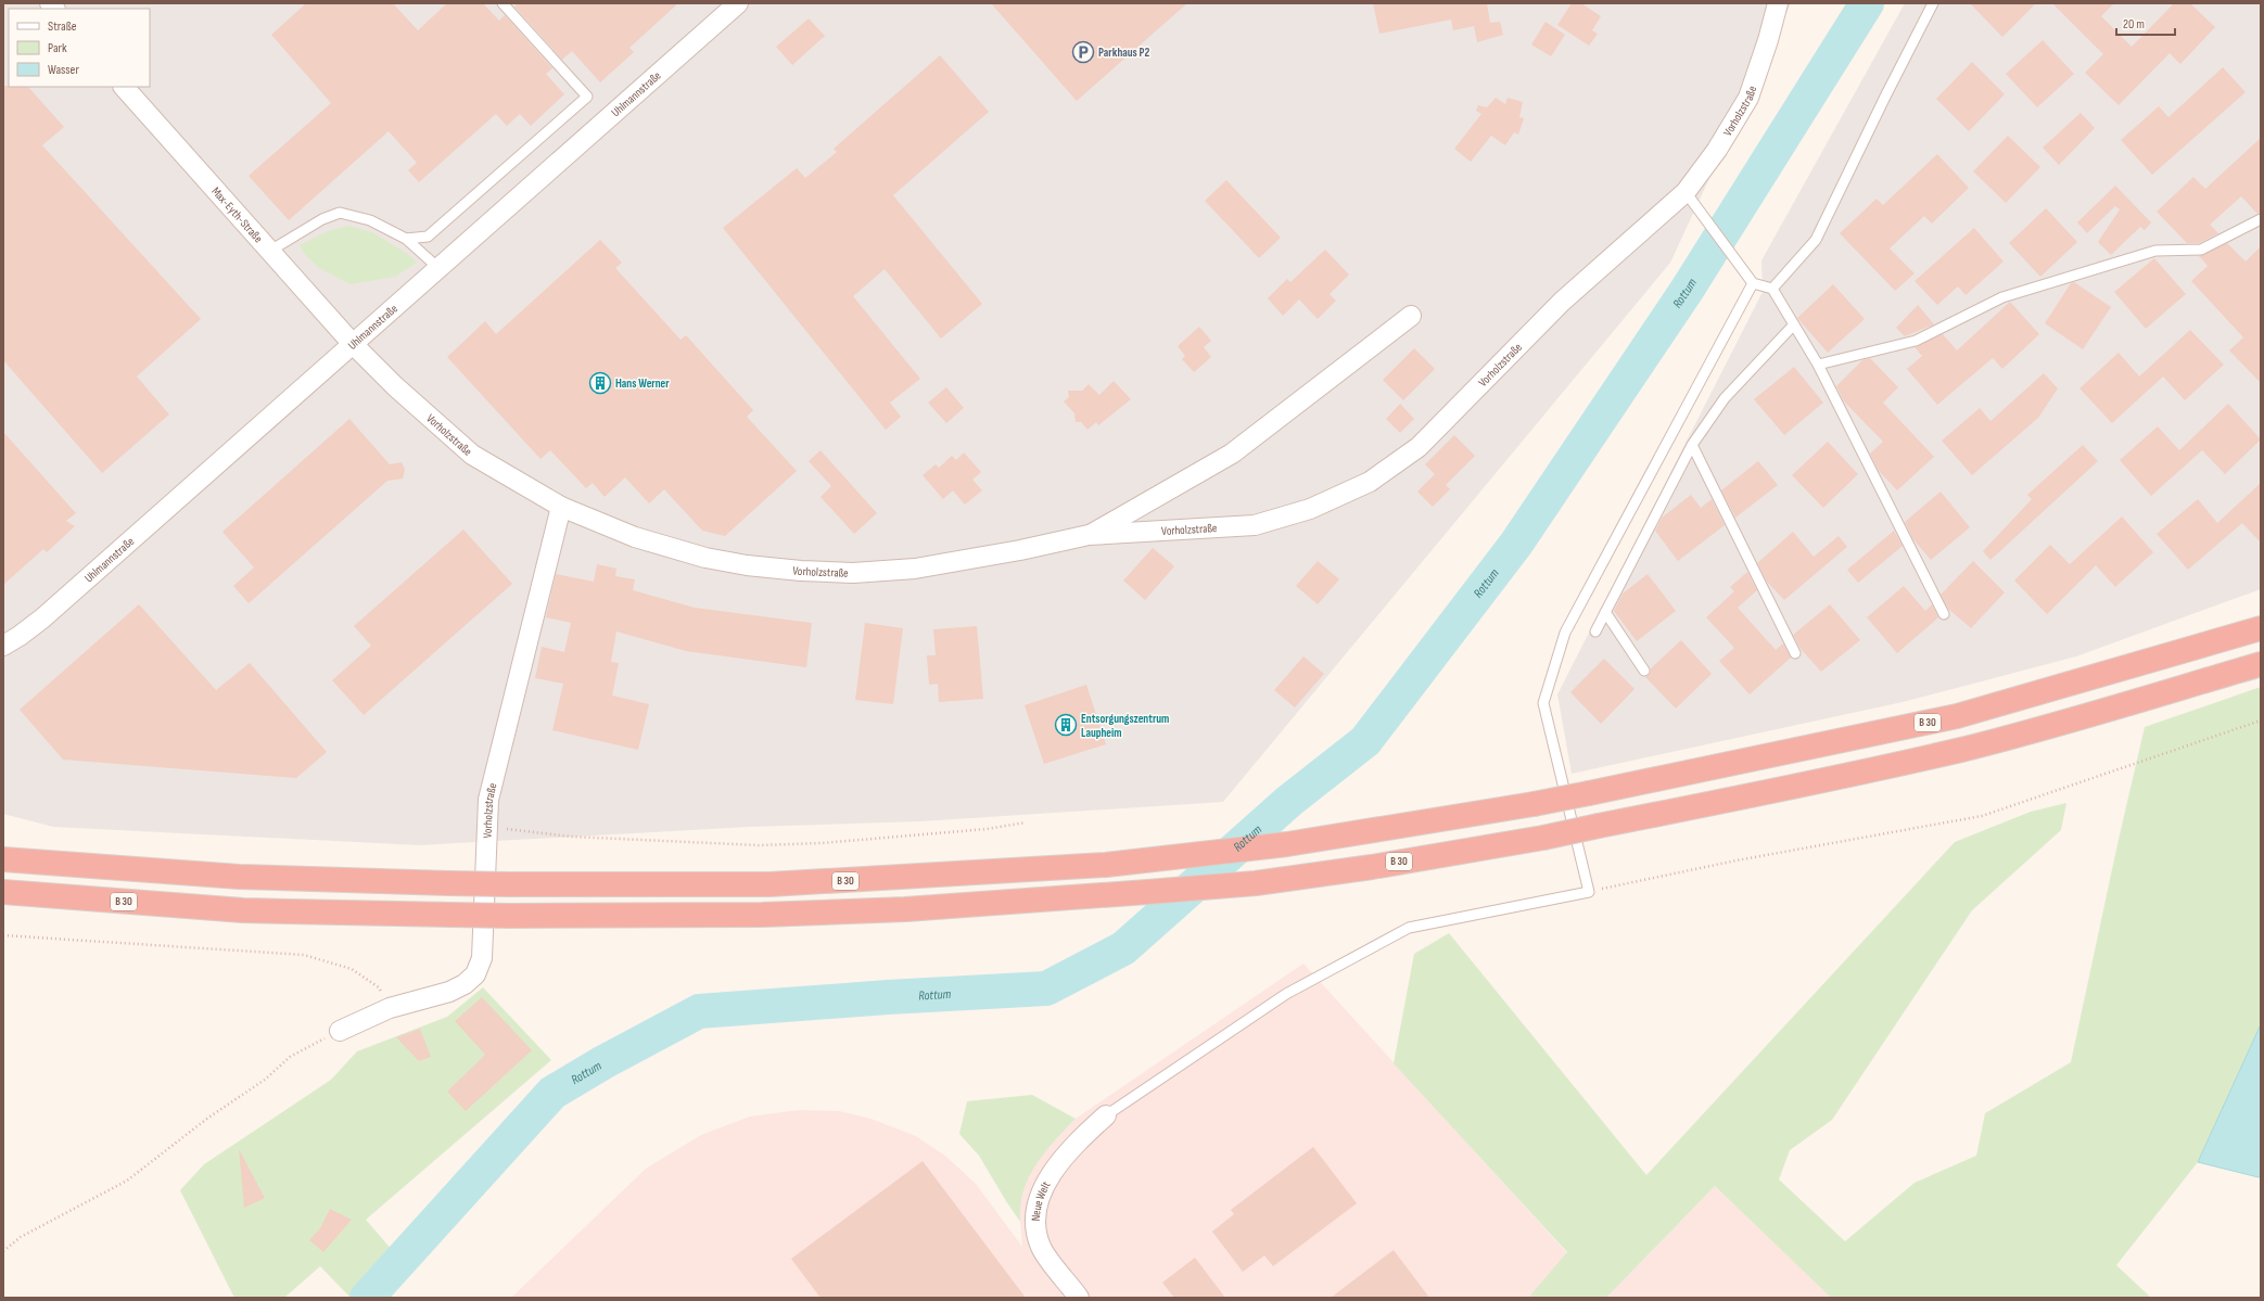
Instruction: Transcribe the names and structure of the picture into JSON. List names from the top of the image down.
{
  "streets": {
    "highway": ["B 30"],
    "street": [
      "Uhlmannstraße",
      "Vorholzstraße",
      "Max-Eyth-Straße",
      "Neue Welt"
    ]
  },
  "crossings": [
    ["Uhlmannstraße", "Vorholzstraße"],
    ["Uhlmannstraße", "Max-Eyth-Straße"],
    ["Vorholzstraße", "Max-Eyth-Straße"]
  ],
  "water": ["Rottum"],
  "places": {
    "parking": ["Parkhaus P2"],
    "building": ["Hans Werner", "Entsorgungszentrum Laupheim"]
  },
  "legend": ["Straße", "Park", "Wasser"],
  "scale_bar": "20 m"
}
